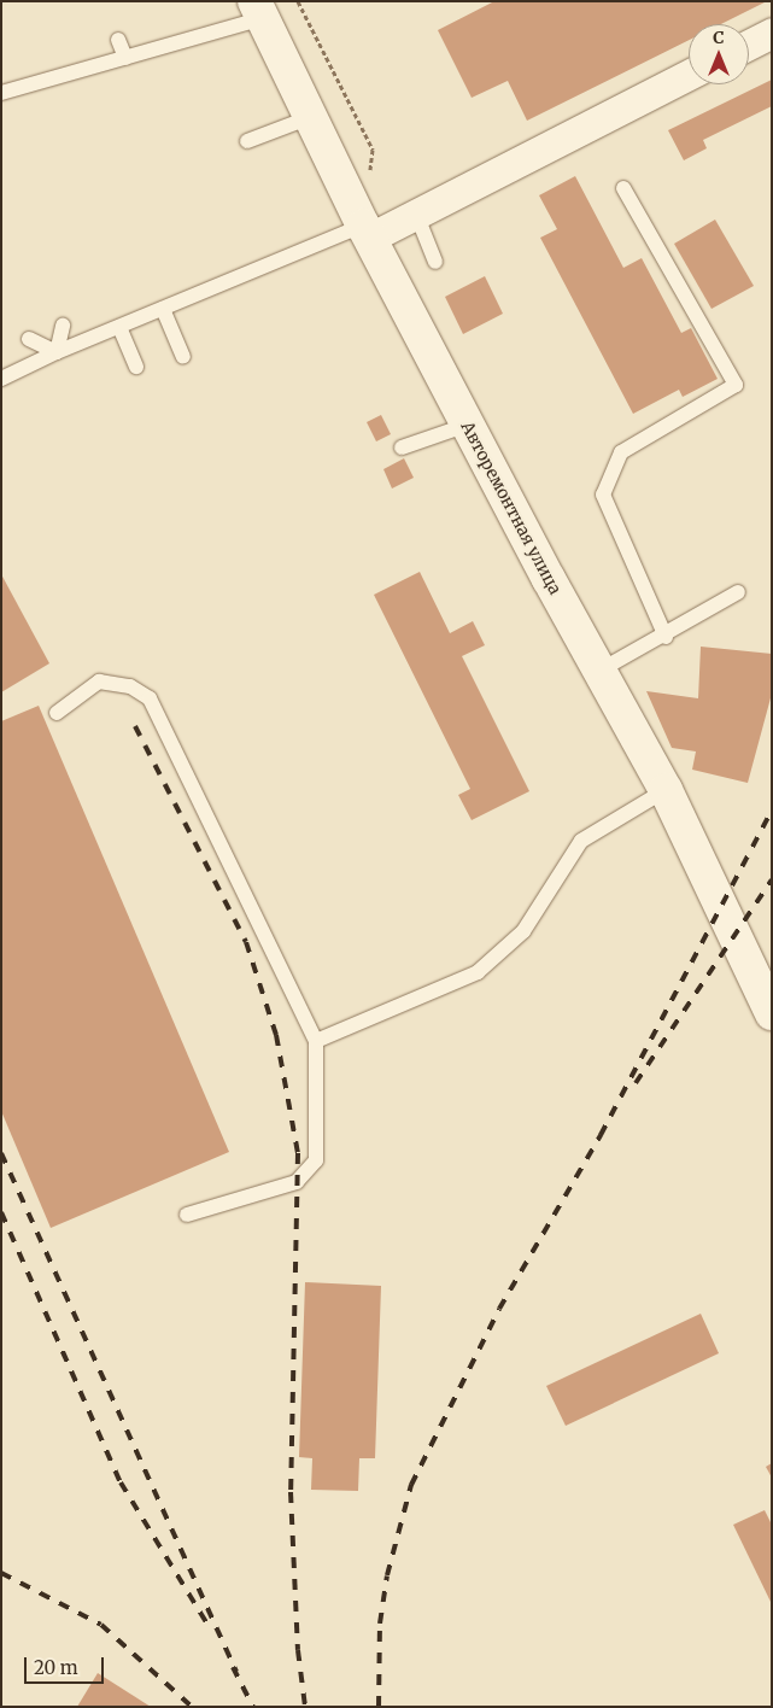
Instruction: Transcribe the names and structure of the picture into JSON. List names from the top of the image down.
{
  "streets": {
    "street": ["Авторемонтная улица"]
  },
  "scale_bar": "20 m",
  "north": "top"
}
